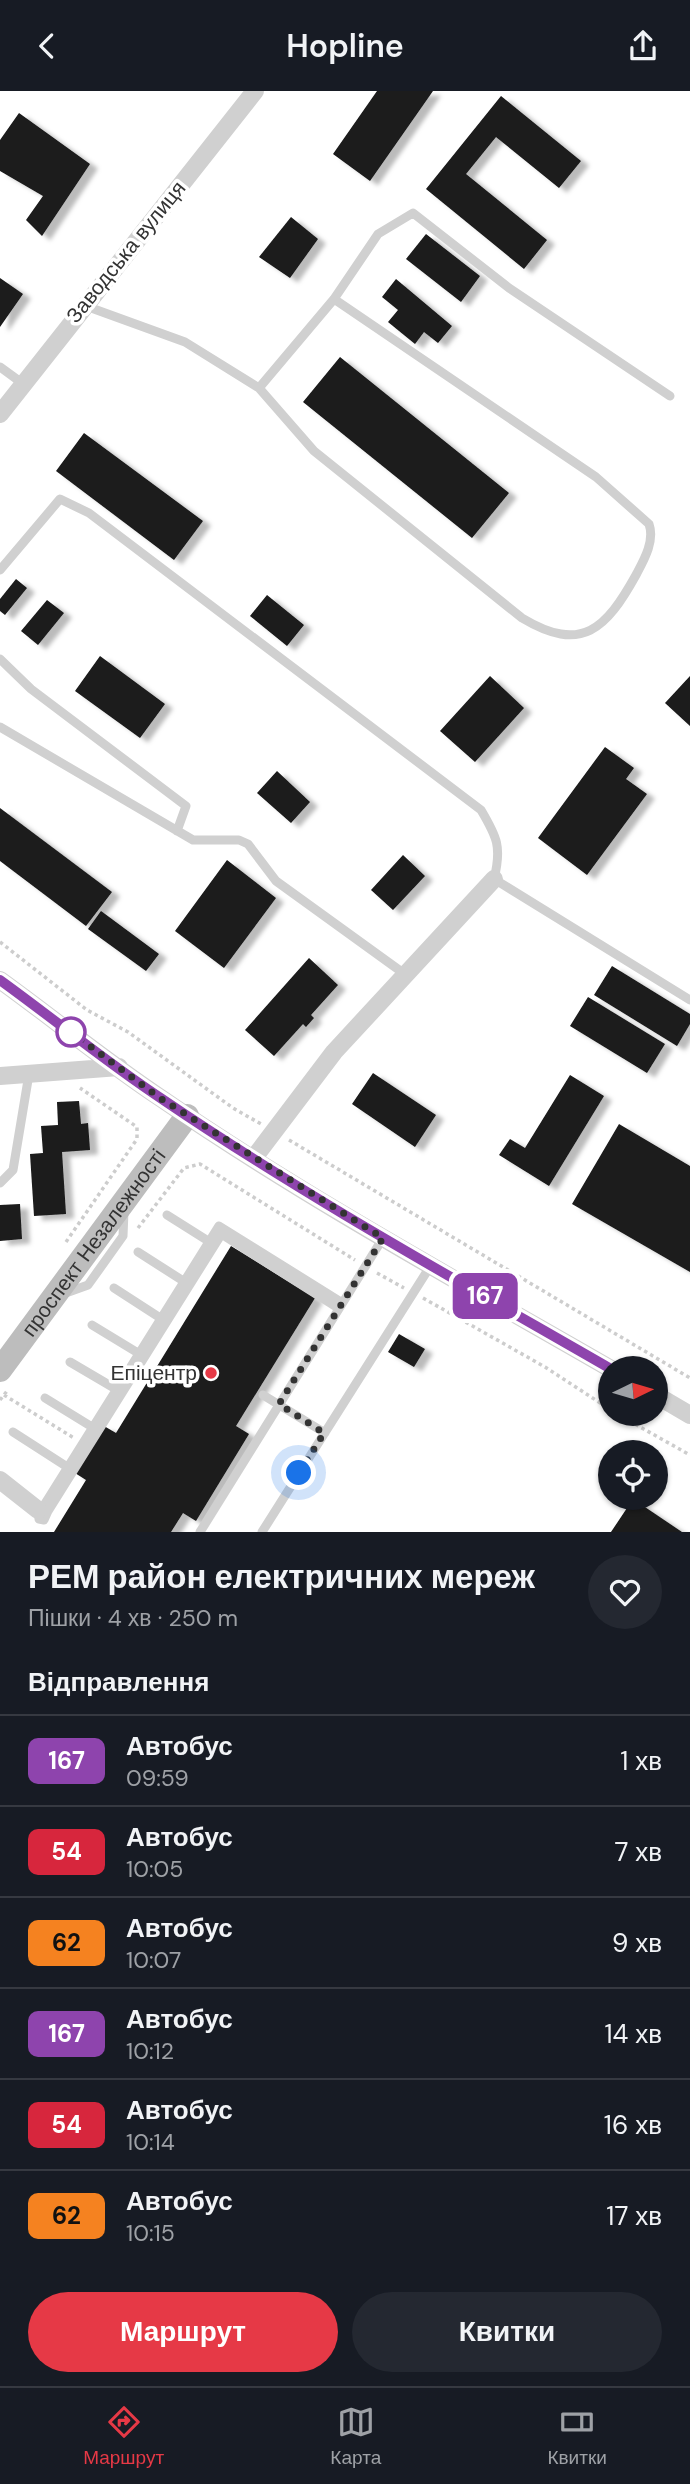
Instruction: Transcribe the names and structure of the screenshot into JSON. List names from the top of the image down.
{
  "streets": {
    "main road": ["проспект Незалежності"],
    "street": ["Заводська вулиця"]
  },
  "places": ["Епіцентр"],
  "lines": ["bus line 167"],
  "north": "right",
  "page": {
    "header": "Hopline",
    "on_map": "167",
    "heading": [
      ["РЕМ район електричних мереж", "Пішки · 4 хв · 250 m"],
      "Відправлення"
    ],
    "list": [
      {
        "mark": "167",
        "name": "Автобус",
        "note": "09:59",
        "value": "1 хв"
      },
      {
        "mark": "54",
        "name": "Автобус",
        "note": "10:05",
        "value": "7 хв"
      },
      {
        "mark": "62",
        "name": "Автобус",
        "note": "10:07",
        "value": "9 хв"
      },
      {
        "mark": "167",
        "name": "Автобус",
        "note": "10:12",
        "value": "14 хв"
      },
      {
        "mark": "54",
        "name": "Автобус",
        "note": "10:14",
        "value": "16 хв"
      },
      {
        "mark": "62",
        "name": "Автобус",
        "note": "10:15",
        "value": "17 хв"
      }
    ],
    "buttons": ["Маршрут", "Квитки"],
    "tabs": ["Маршрут", "Карта", "Квитки"]
  }
}
